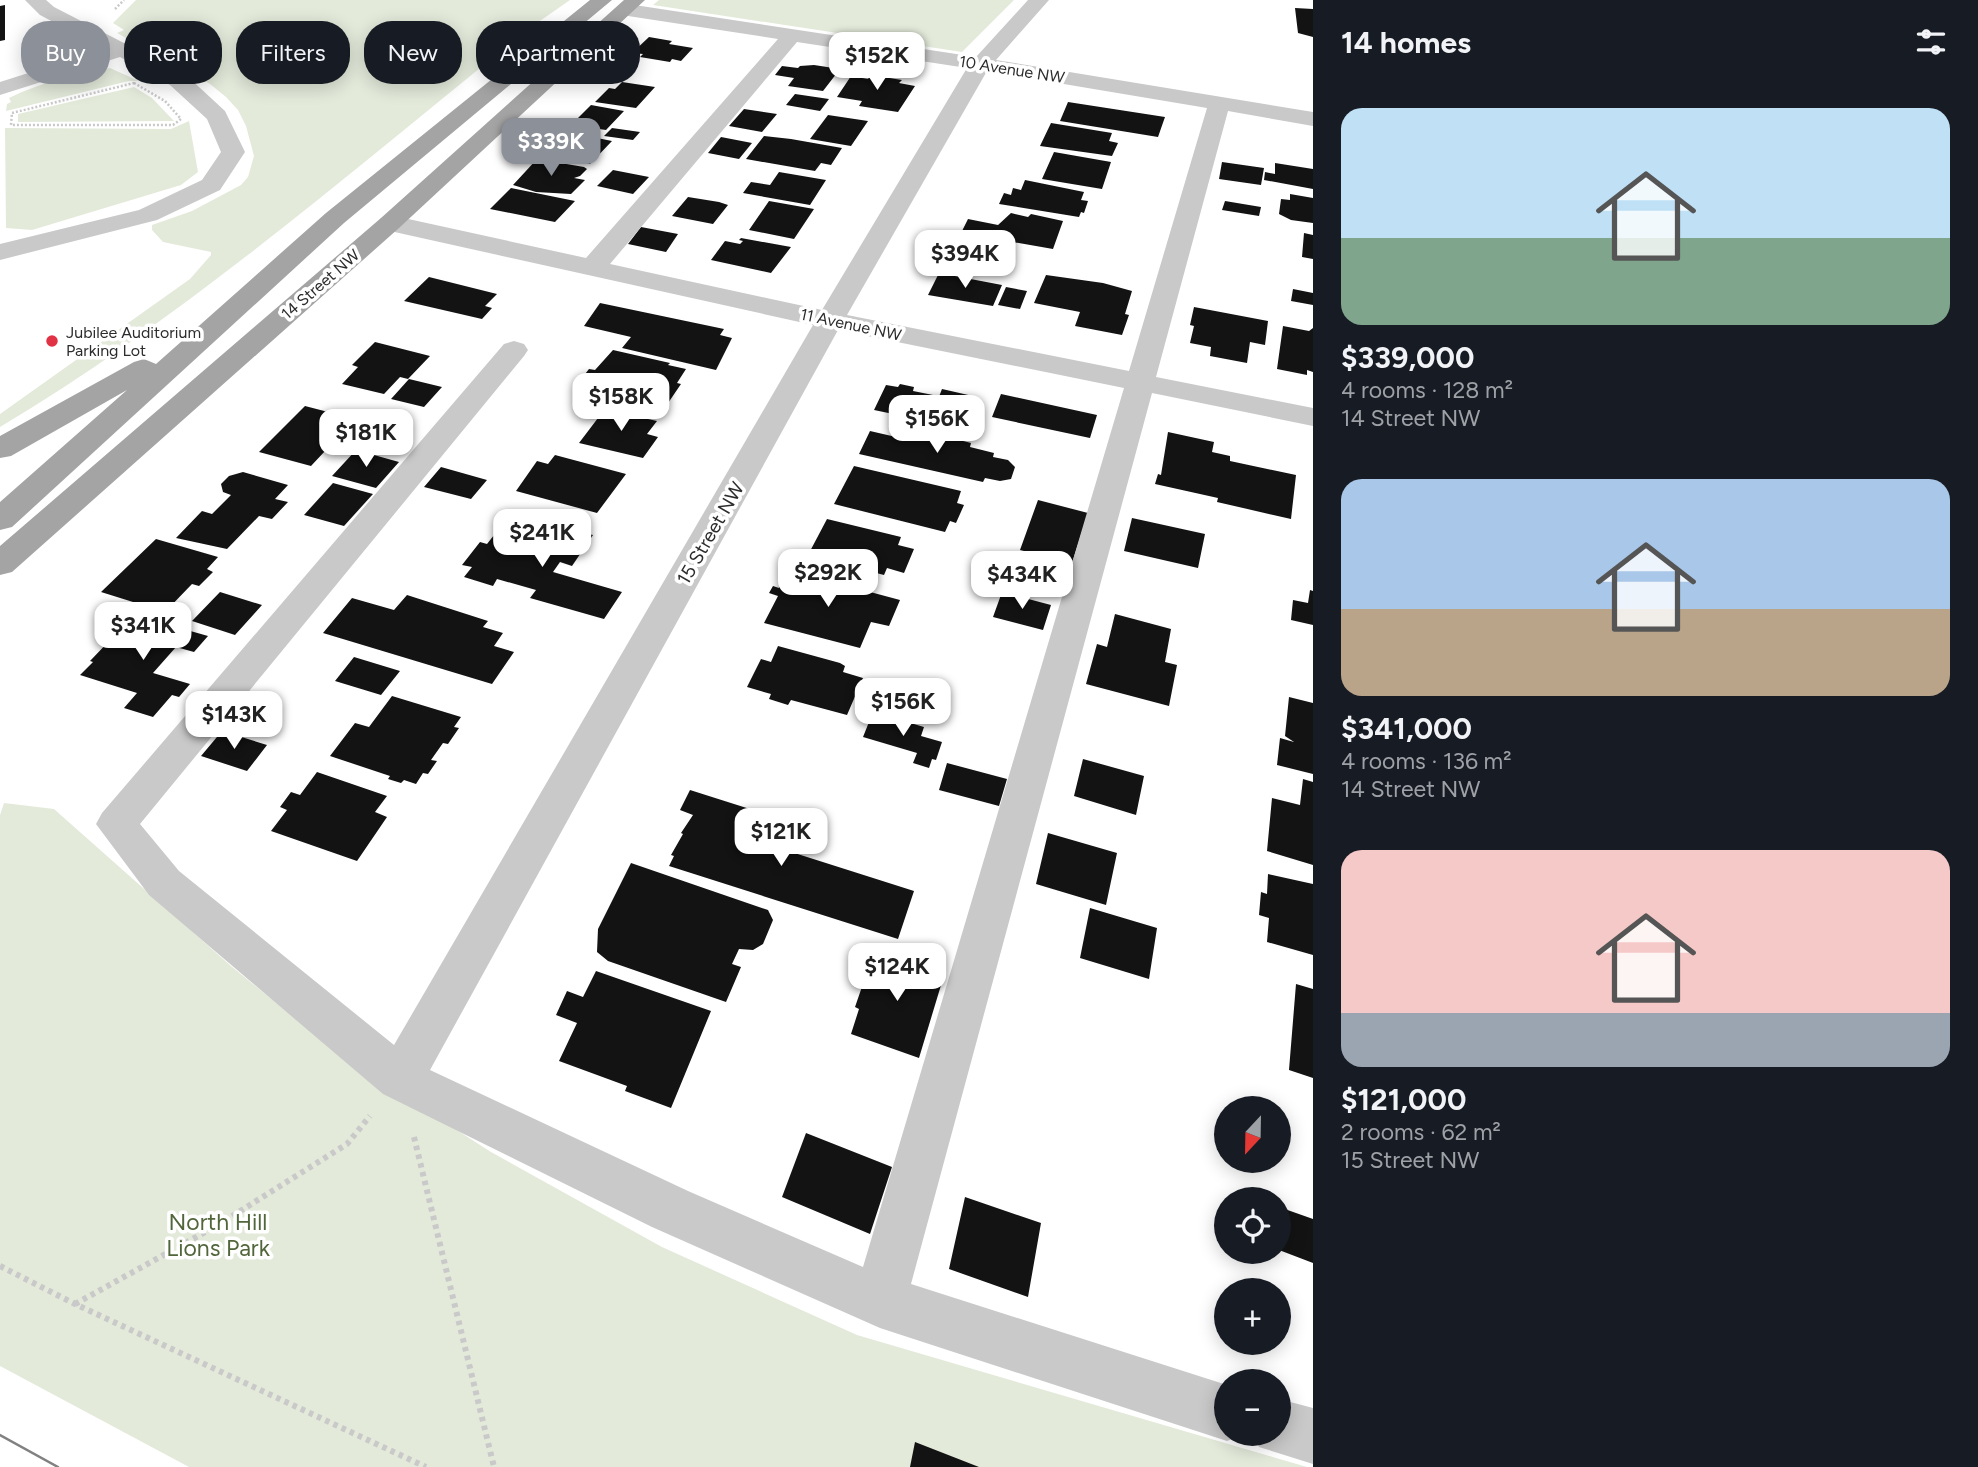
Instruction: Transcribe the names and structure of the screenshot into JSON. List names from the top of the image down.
{
  "streets": {
    "main road": ["14 Street NW"],
    "street": ["10 Avenue NW", "11 Avenue NW", "15 Street NW"]
  },
  "crossings": [
    ["10 Avenue NW", "14 Street NW"],
    ["10 Avenue NW", "15 Street NW"],
    ["14 Street NW", "11 Avenue NW"],
    ["11 Avenue NW", "15 Street NW"]
  ],
  "parks": ["North Hill Lions Park"],
  "places": ["Jubilee Auditorium Parking Lot"],
  "north": "bottom",
  "page": {
    "heading": "14 homes",
    "chip": [
      "Buy",
      "Rent",
      "Filters",
      "New",
      "Apartment"
    ],
    "price": [
      "$152K",
      "$339K",
      "$394K",
      "$158K",
      "$156K",
      "$181K",
      "$241K",
      "$292K",
      "$434K",
      "$341K",
      "$156K",
      "$143K",
      "$121K",
      "$124K"
    ],
    "list": [
      {
        "name": "$339,000",
        "note": "4 rooms · 128 m² · 14 Street NW"
      },
      {
        "name": "$341,000",
        "note": "4 rooms · 136 m² · 14 Street NW"
      },
      {
        "name": "$121,000",
        "note": "2 rooms · 62 m² · 15 Street NW"
      }
    ],
    "map_buttons": ["+", "−"]
  }
}
